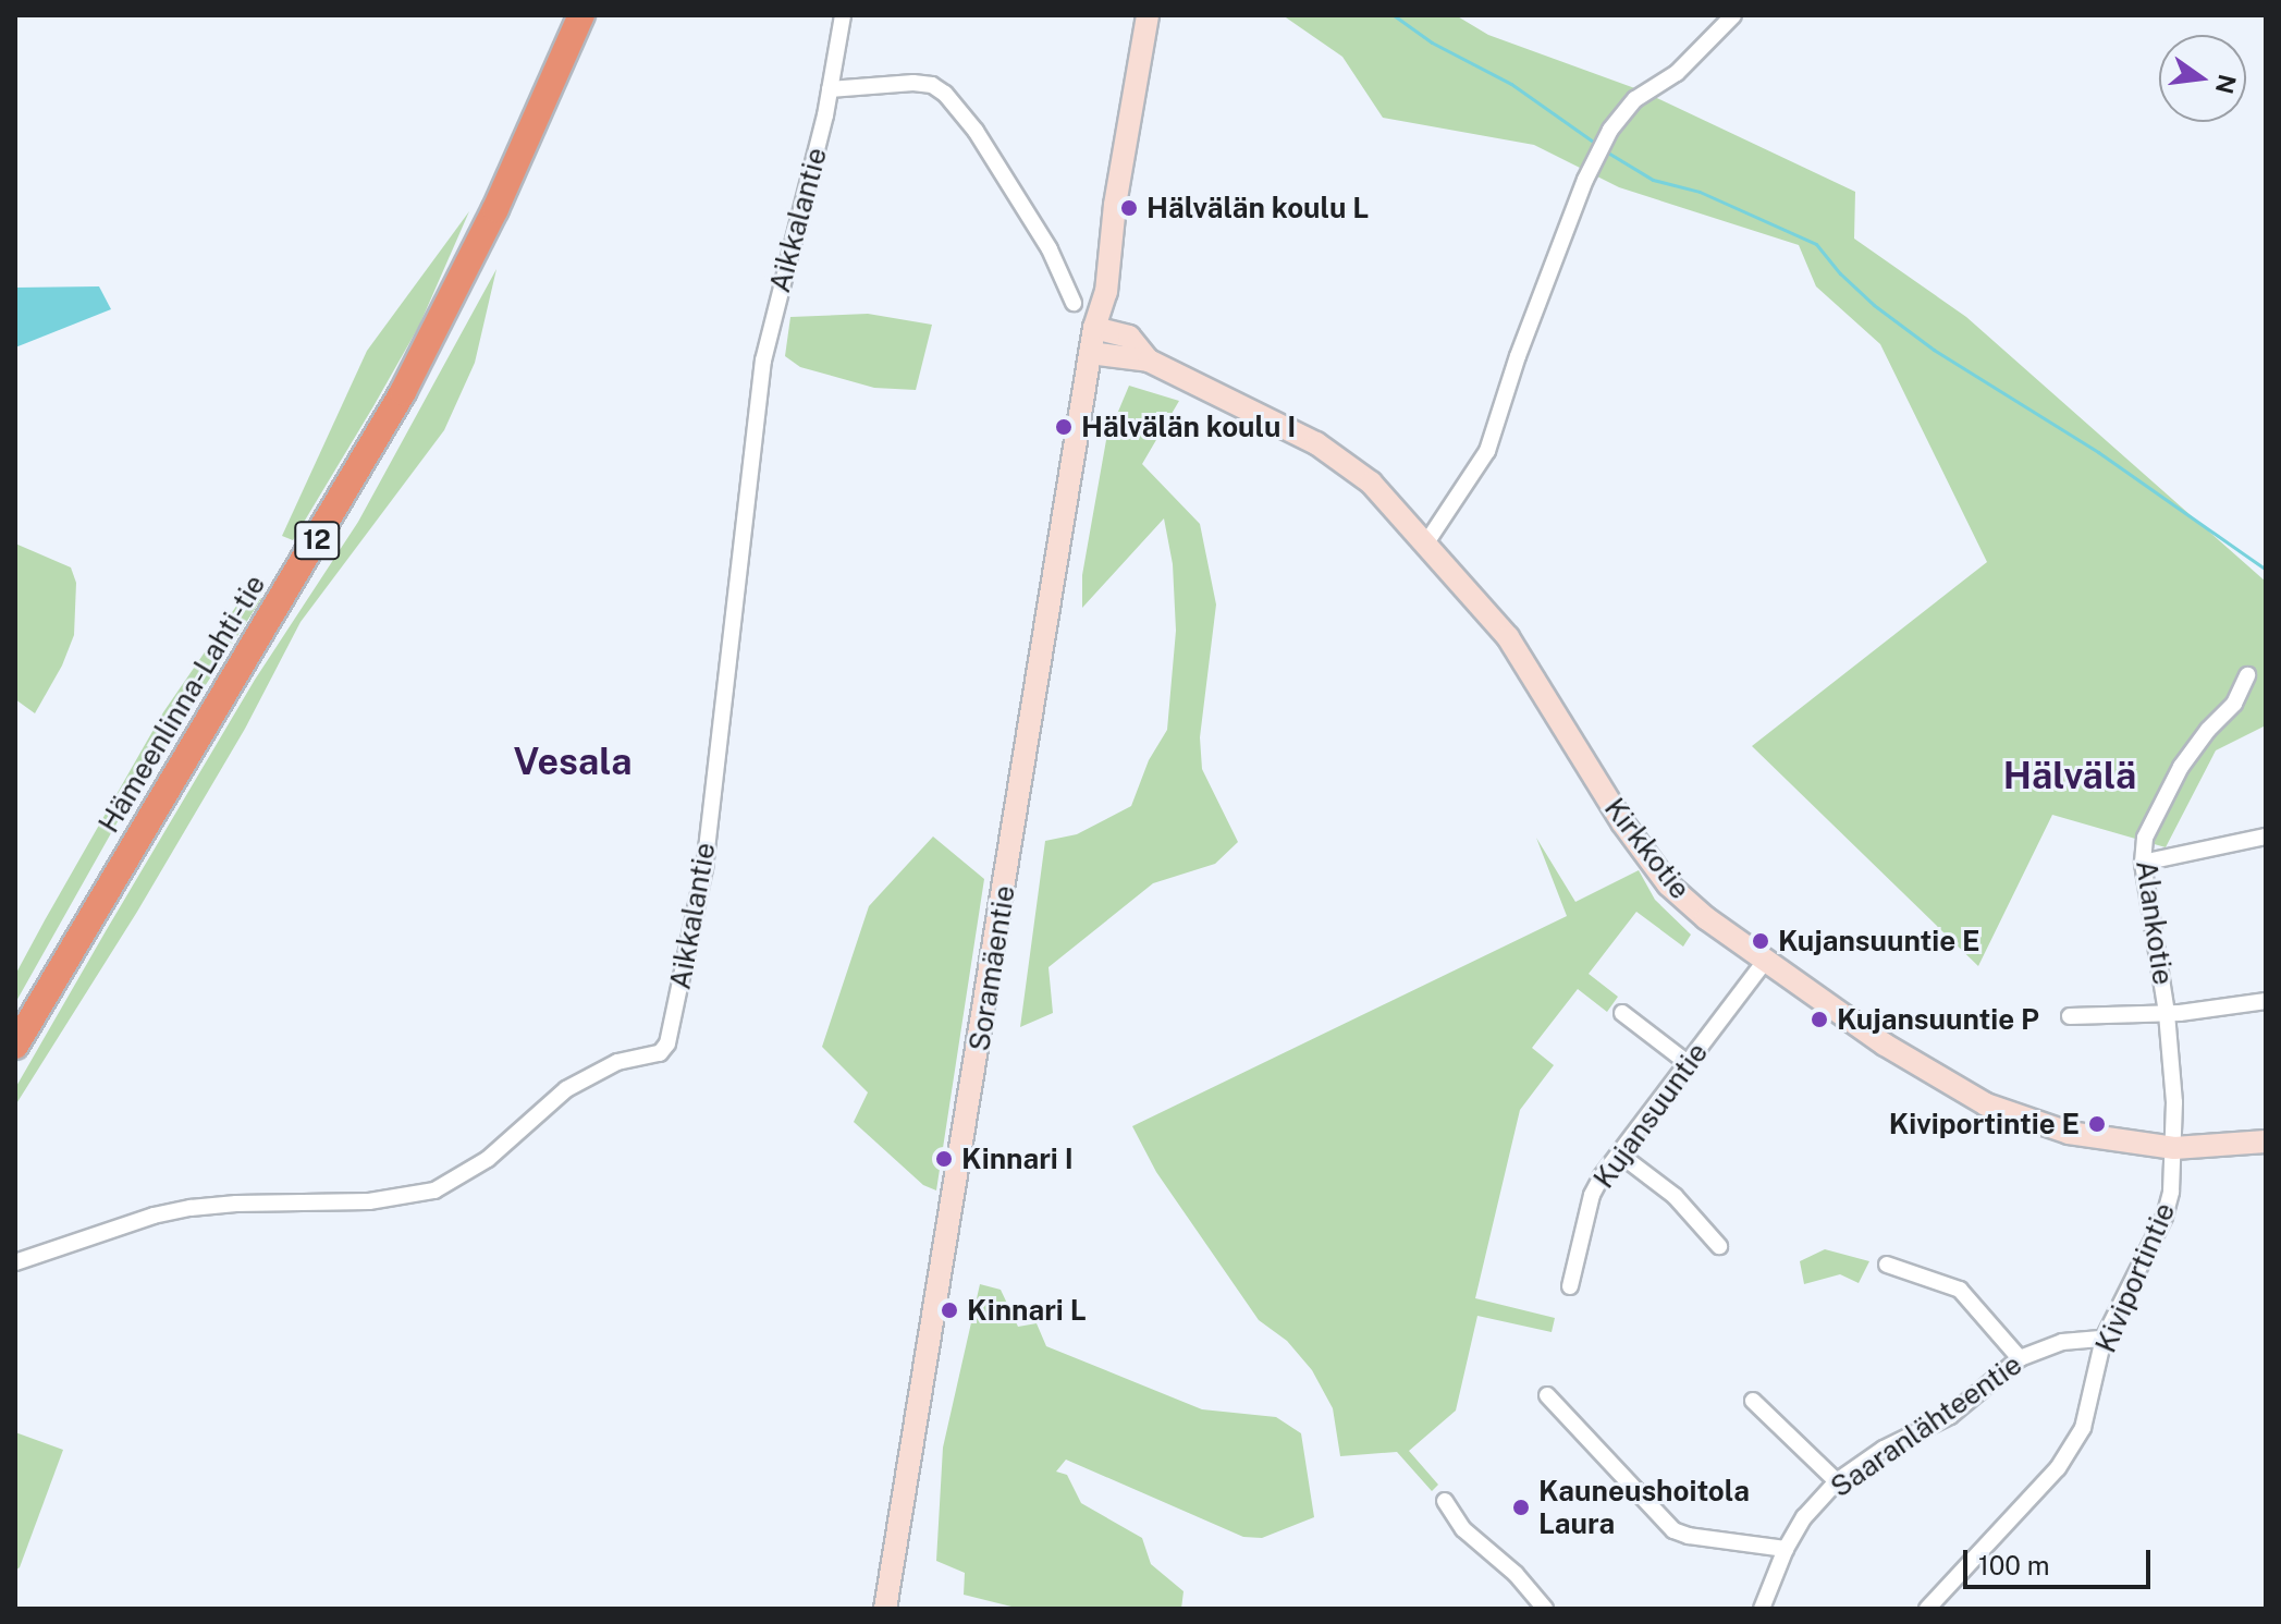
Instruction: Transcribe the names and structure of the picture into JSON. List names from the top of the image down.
{
  "streets": {
    "highway": ["12", "Hämeenlinna-Lahti-tie"],
    "street": [
      "Aikkalantie",
      "Kirkkotie",
      "Alankotie",
      "Soramäentie",
      "Kujansuuntie",
      "Kiviportintie",
      "Saaranlähteentie"
    ]
  },
  "crossings": [
    ["Kirkkotie", "Alankotie"],
    ["Kirkkotie", "Soramäentie"],
    ["Kirkkotie", "Kujansuuntie"],
    ["Kirkkotie", "Kiviportintie"],
    ["Alankotie", "Kiviportintie"],
    ["Kiviportintie", "Saaranlähteentie"]
  ],
  "districts": ["Vesala", "Hälvälä"],
  "places": [
    "Hälvälän koulu L",
    "Hälvälän koulu I",
    "Kujansuuntie E",
    "Kujansuuntie P",
    "Kiviportintie E",
    "Kinnari I",
    "Kinnari L",
    "Kauneushoitola Laura"
  ],
  "scale_bar": "100 m",
  "north": "right"
}
